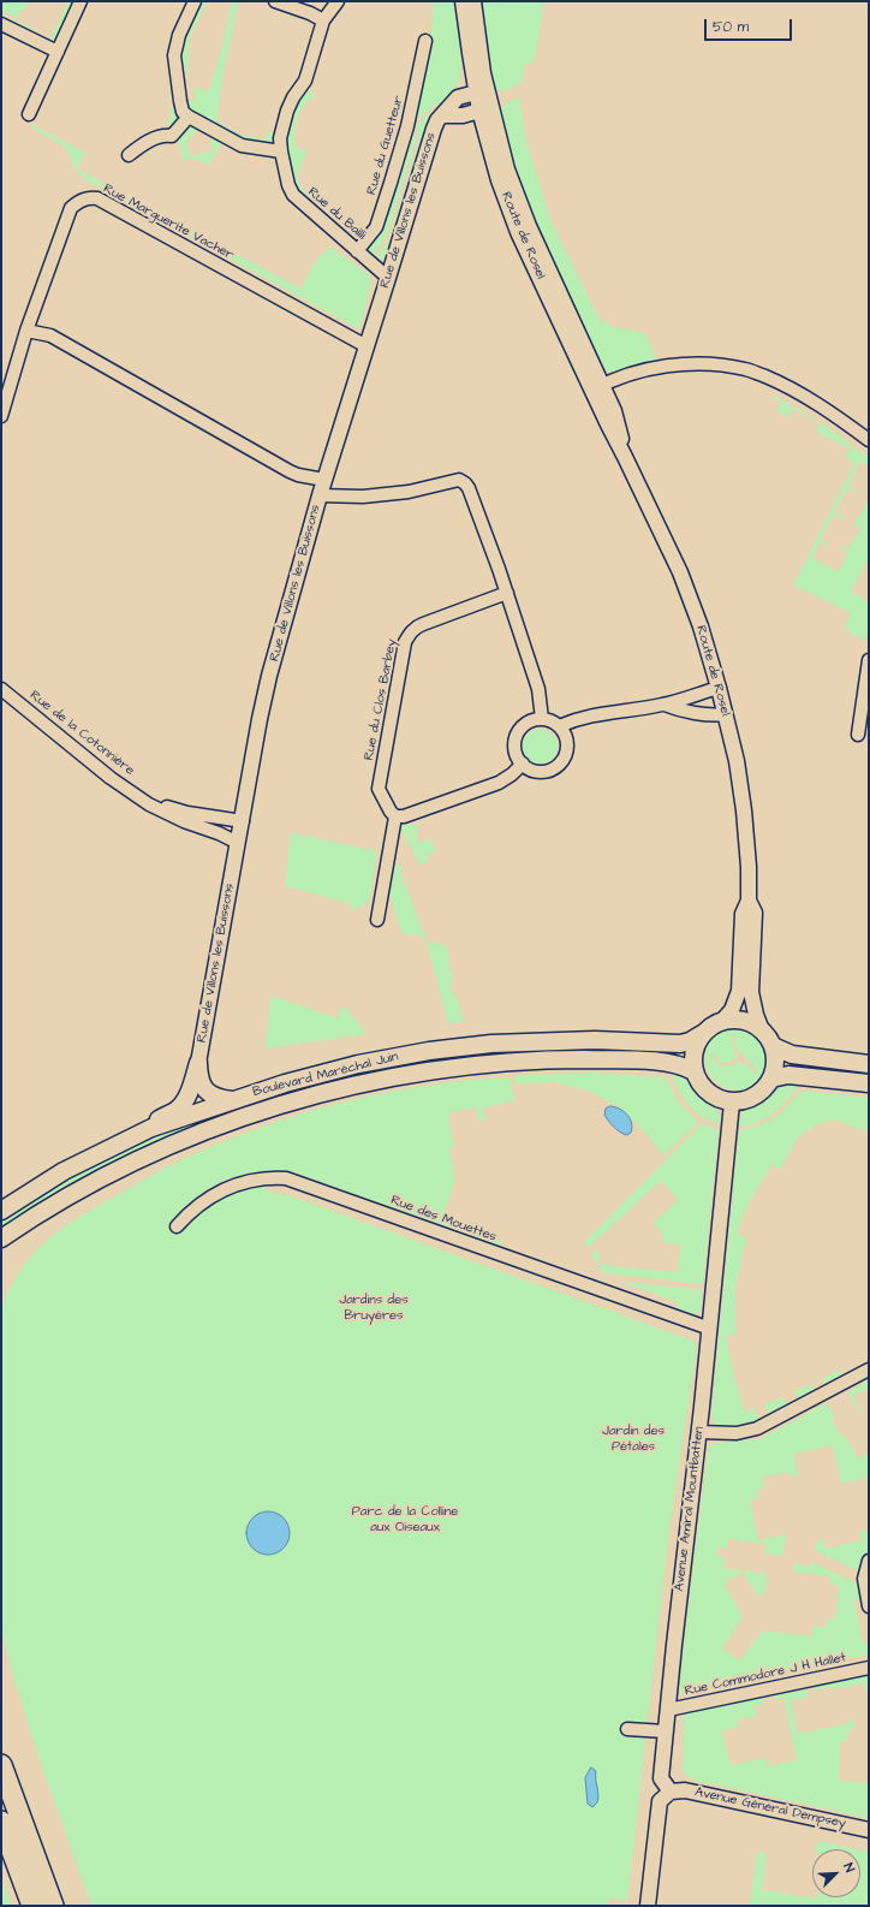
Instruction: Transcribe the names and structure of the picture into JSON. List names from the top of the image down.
{
  "streets": {
    "main road": ["Boulevard Maréchal Juin"],
    "street": [
      "Rue du Guetteur",
      "Rue de Villons les Buissons",
      "Rue du Bailli",
      "Rue Marguerite Vacher",
      "Route de Rosel",
      "Rue du Clos Barbey",
      "Rue de la Cotonnière",
      "Rue des Mouettes",
      "Avenue Amiral Mountbatten",
      "Rue Commodore J H Hallet",
      "Avenue Général Dempsey"
    ]
  },
  "crossings": [
    ["Rue du Guetteur", "Rue du Bailli"],
    ["Rue de Villons les Buissons", "Rue du Bailli"],
    ["Rue de Villons les Buissons", "Rue Marguerite Vacher"],
    ["Rue de Villons les Buissons", "Route de Rosel"],
    ["Rue de Villons les Buissons", "Rue de la Cotonnière"],
    ["Route de Rosel", "Boulevard Maréchal Juin"],
    ["Route de Rosel", "Avenue Amiral Mountbatten"],
    ["Boulevard Maréchal Juin", "Avenue Amiral Mountbatten"],
    ["Rue des Mouettes", "Avenue Amiral Mountbatten"],
    ["Avenue Amiral Mountbatten", "Rue Commodore J H Hallet"],
    ["Avenue Amiral Mountbatten", "Avenue Général Dempsey"]
  ],
  "parks": ["Jardins des Bruyères", "Jardin des Pétales", "Parc de la Colline aux Oiseaux"],
  "scale_bar": "50 m",
  "north": "top right"
}
